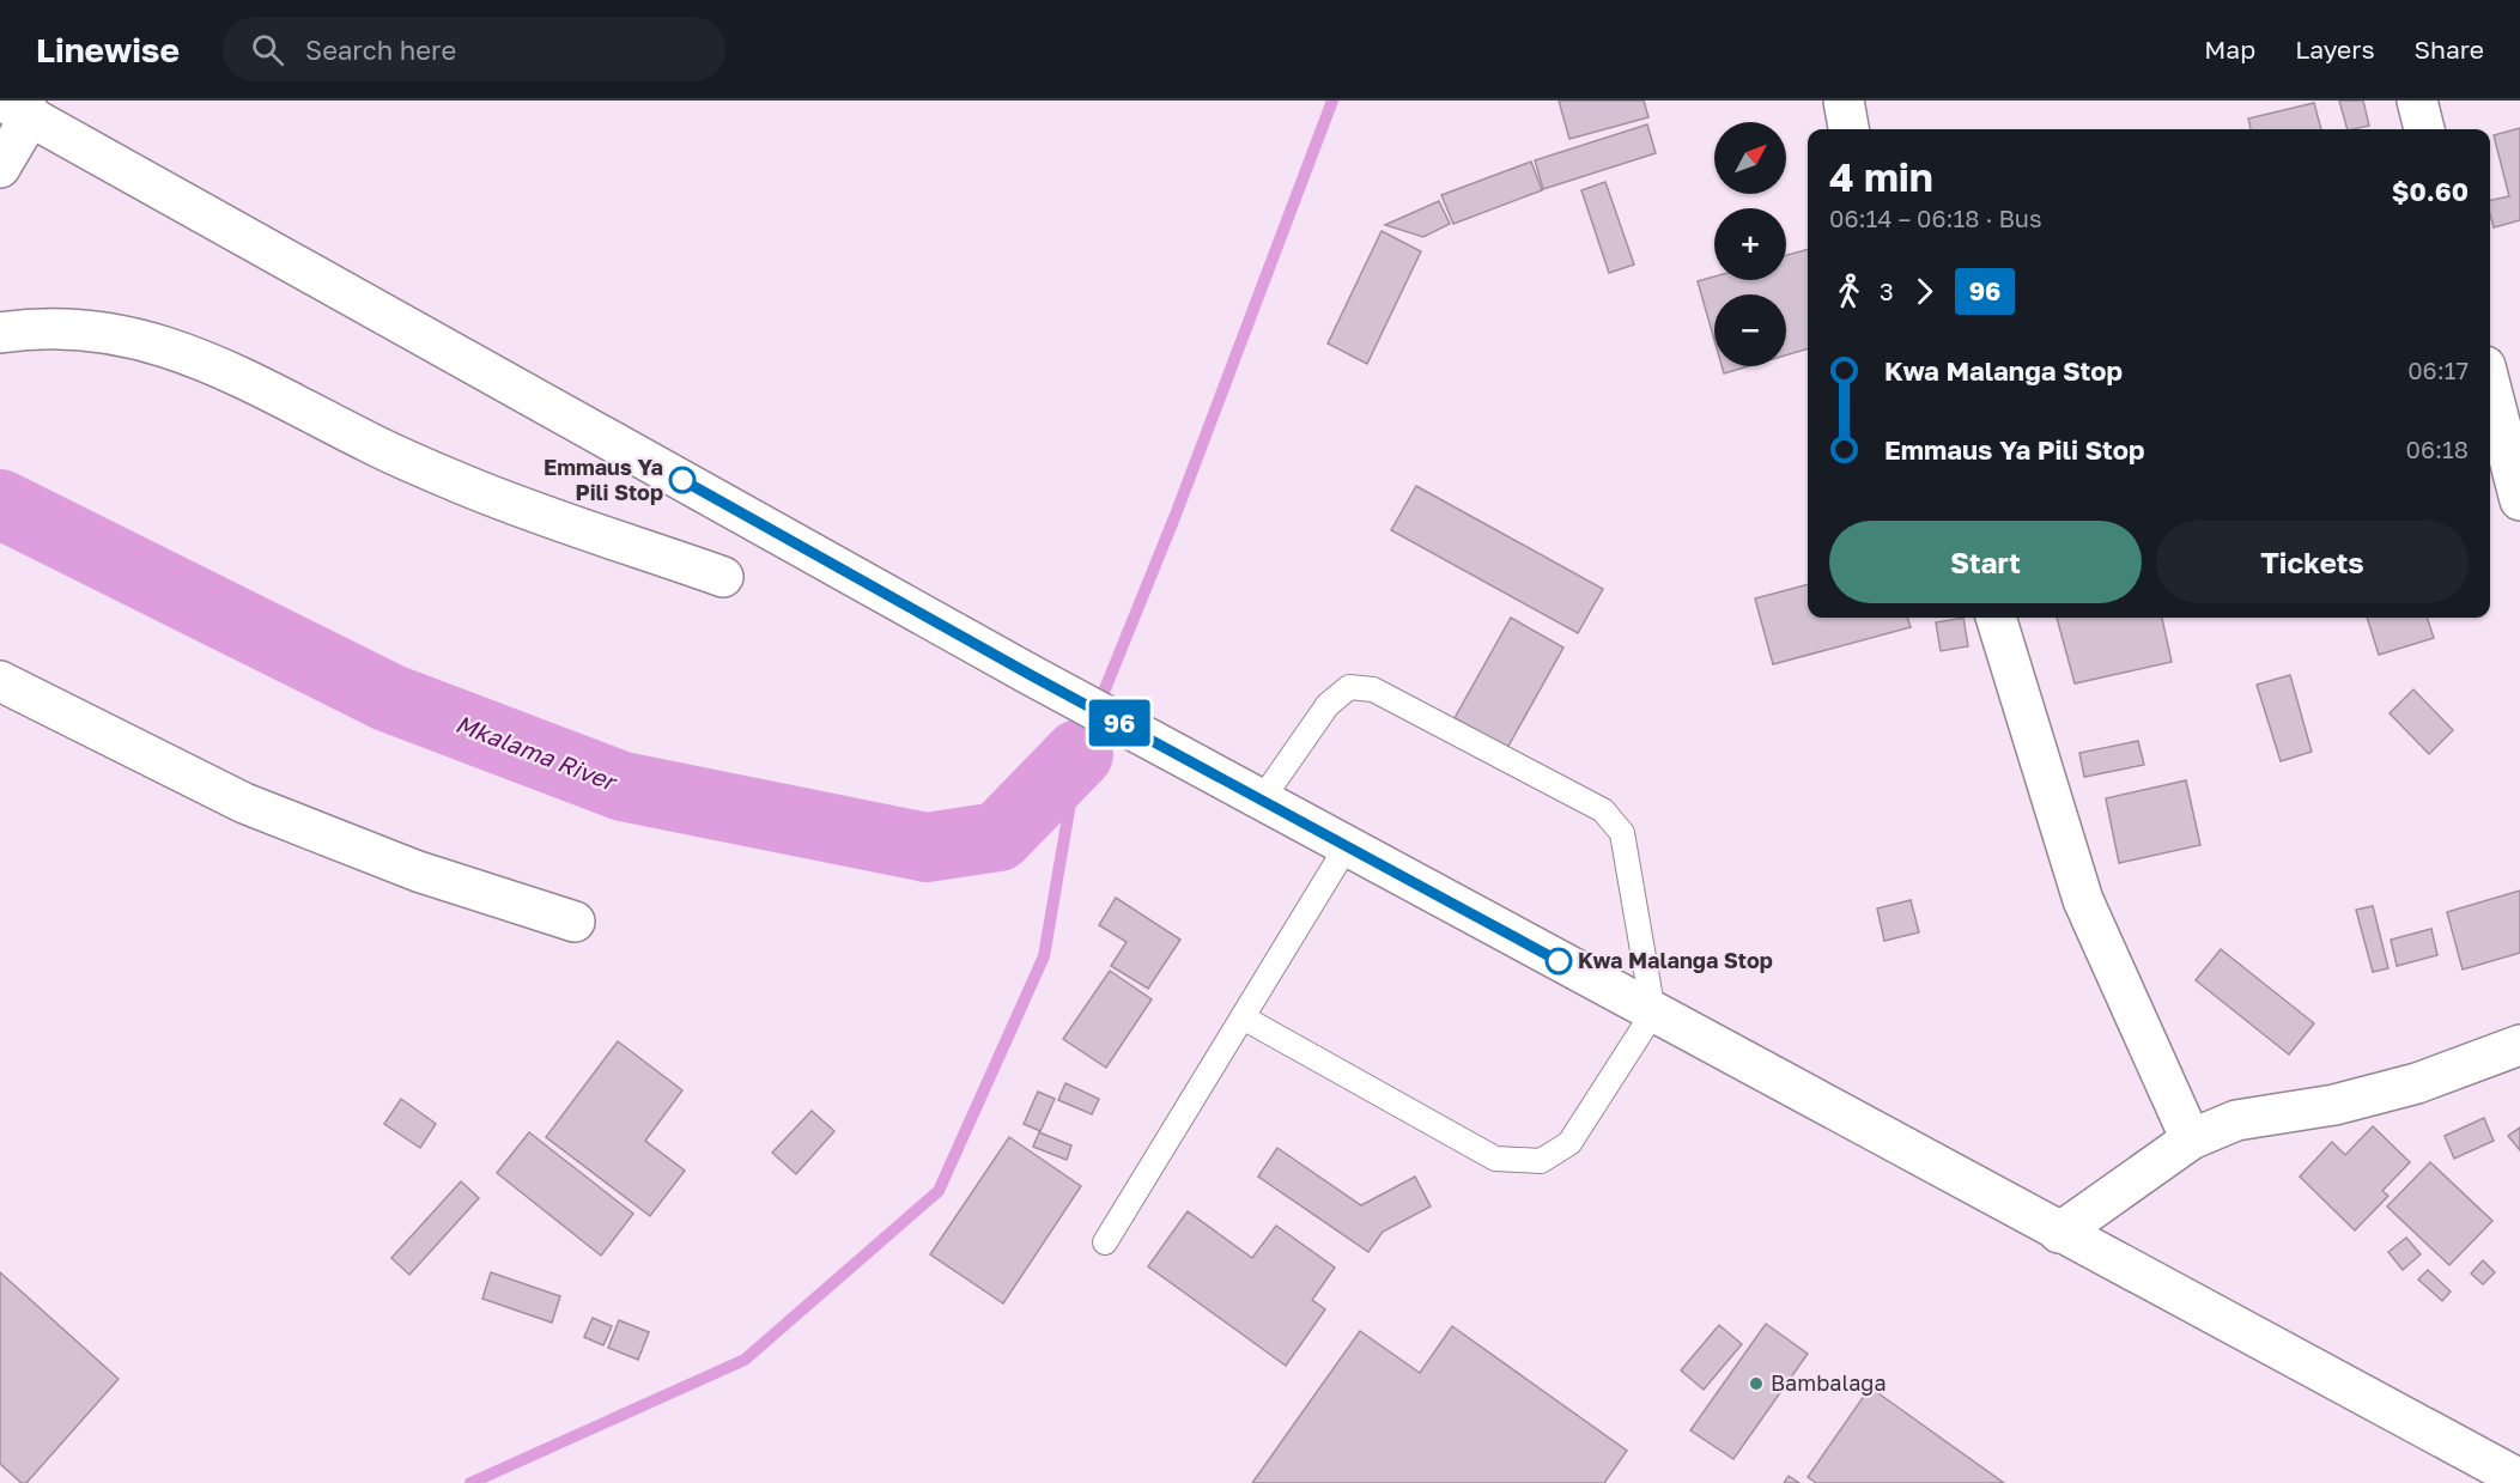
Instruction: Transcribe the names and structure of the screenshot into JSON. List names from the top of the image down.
{
  "water": ["Mkalama River"],
  "places": ["Emmaus Ya Pili Stop", "Kwa Malanga Stop", "Bambalaga"],
  "lines": ["bus line 96"],
  "north": "top right",
  "page": {
    "header": "Linewise",
    "search": "Search here",
    "nav": ["Map", "Layers", "Share"],
    "on_map": "96",
    "map_buttons": ["+", "−"],
    "heading": ["4 min", "06:14 – 06:18 · Bus", "$0.60"],
    "legs": ["3", "96"],
    "list": [
      {
        "name": "Kwa Malanga Stop",
        "value": "06:17"
      },
      {
        "name": "Emmaus Ya Pili Stop",
        "value": "06:18"
      }
    ],
    "buttons": ["Start", "Tickets"]
  }
}
